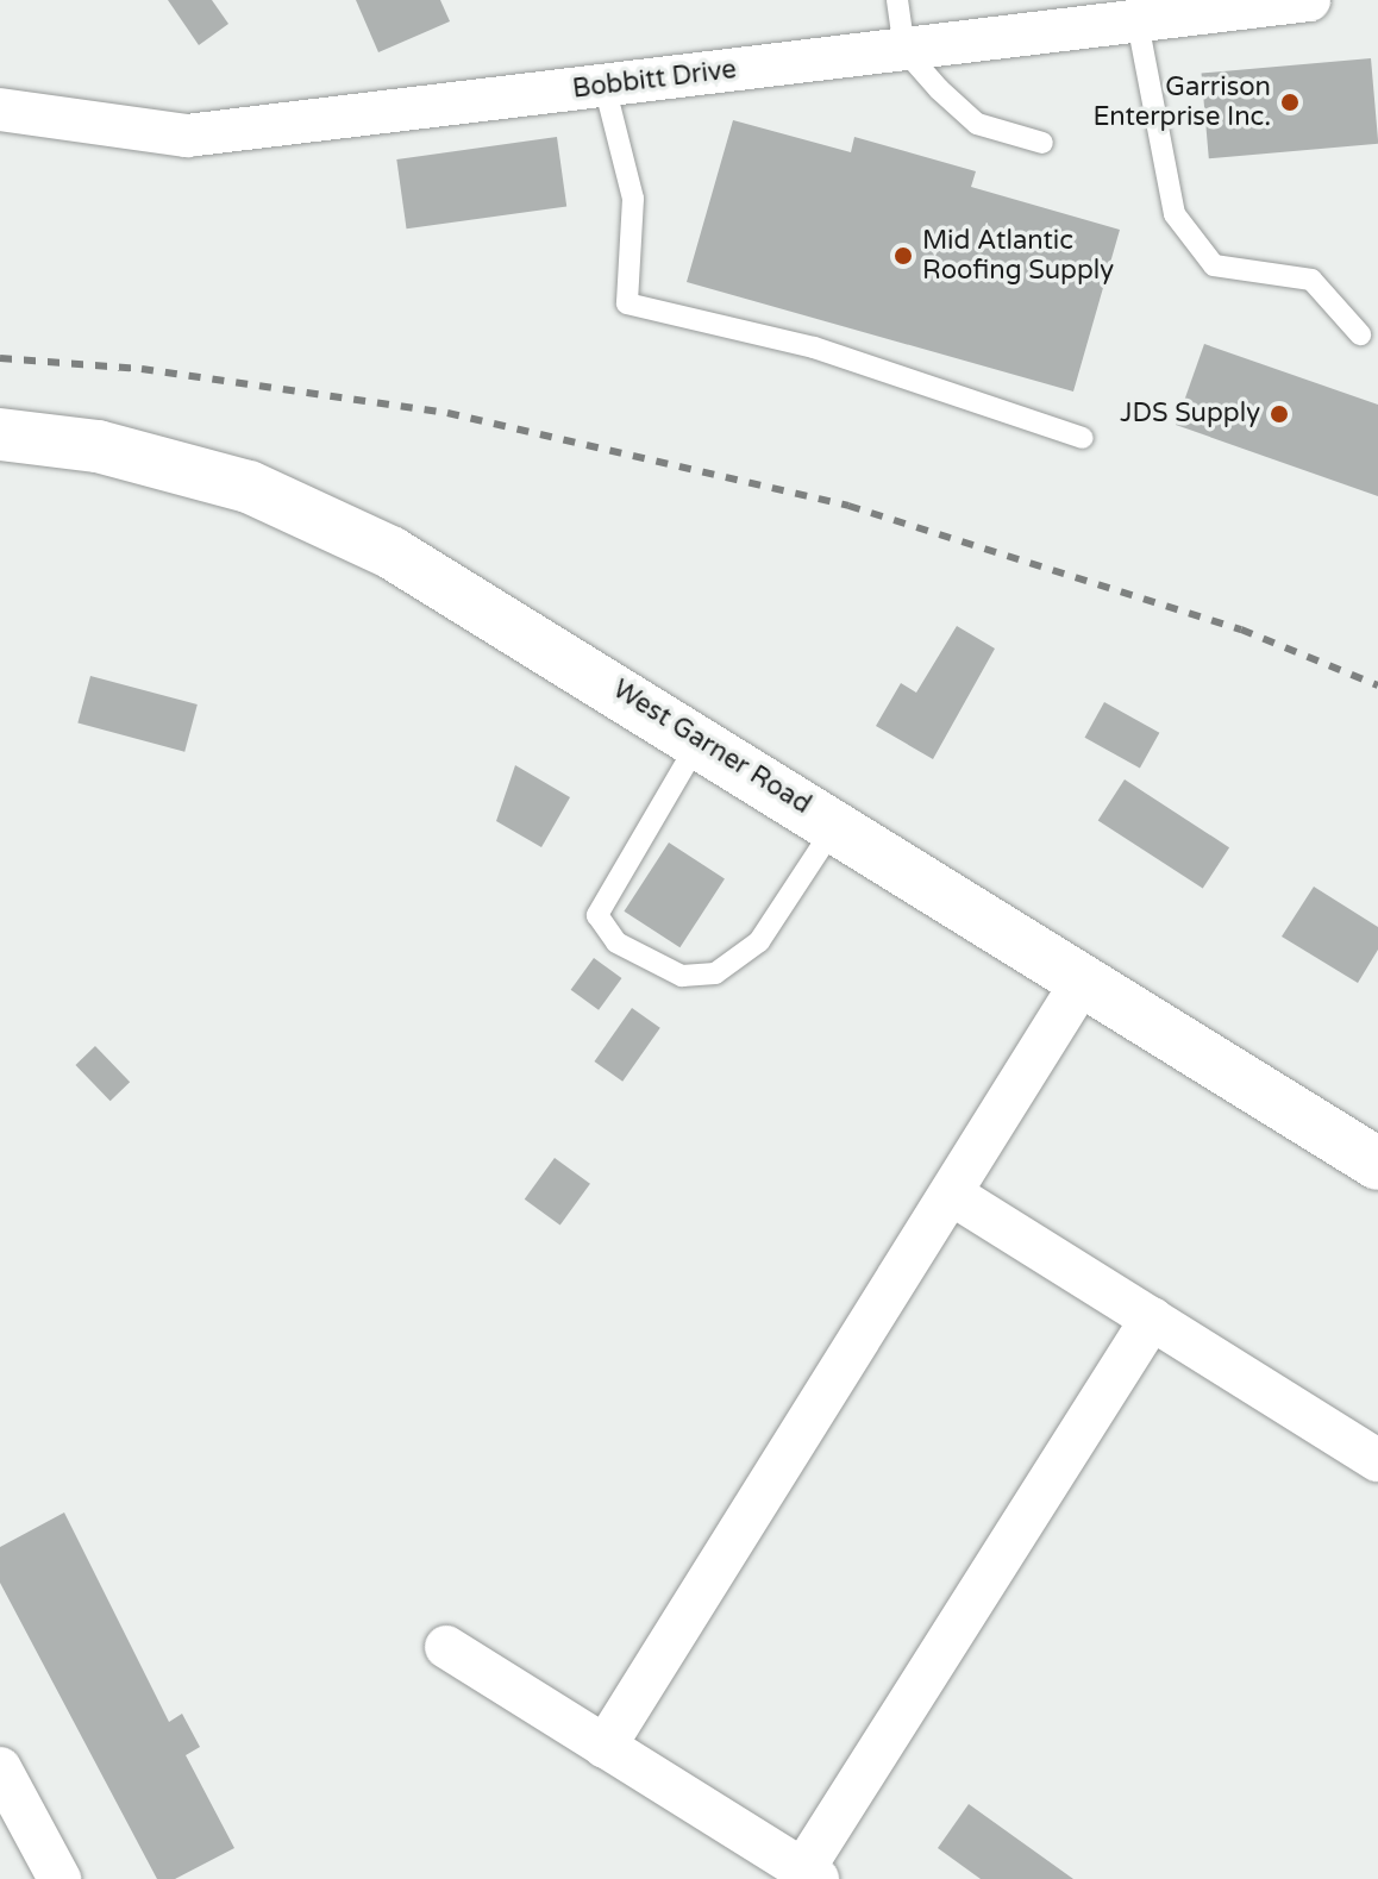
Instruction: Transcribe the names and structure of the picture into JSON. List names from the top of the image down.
{
  "streets": {
    "main road": ["West Garner Road"],
    "street": ["Bobbitt Drive"]
  },
  "places": ["Garrison Enterprise Inc.", "Mid Atlantic Roofing Supply", "JDS Supply"]
}
